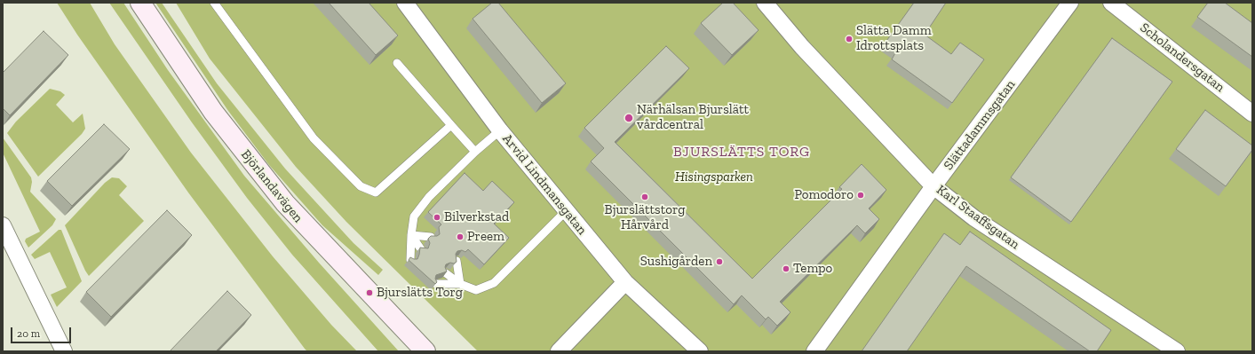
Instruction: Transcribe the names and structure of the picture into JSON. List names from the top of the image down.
{
  "streets": {
    "street": [
      "Scholandersgatan",
      "Slättadammsgatan",
      "Arvid Lindmansgatan",
      "Björlandavägen",
      "Karl Staaffsgatan"
    ]
  },
  "crossings": [
    ["Slättadammsgatan", "Karl Staaffsgatan"]
  ],
  "districts": ["BJURSLÄTTS TORG"],
  "parks": ["Hisingsparken"],
  "places": [
    "Slätta Damm Idrottsplats",
    "Närhälsan Bjurslätt vårdcentral",
    "Pomodoro",
    "Bjurslättstorg Hårvård",
    "Bilverkstad",
    "Preem",
    "Sushigården",
    "Tempo",
    "Bjurslätts Torg"
  ],
  "scale_bar": "20 m"
}
